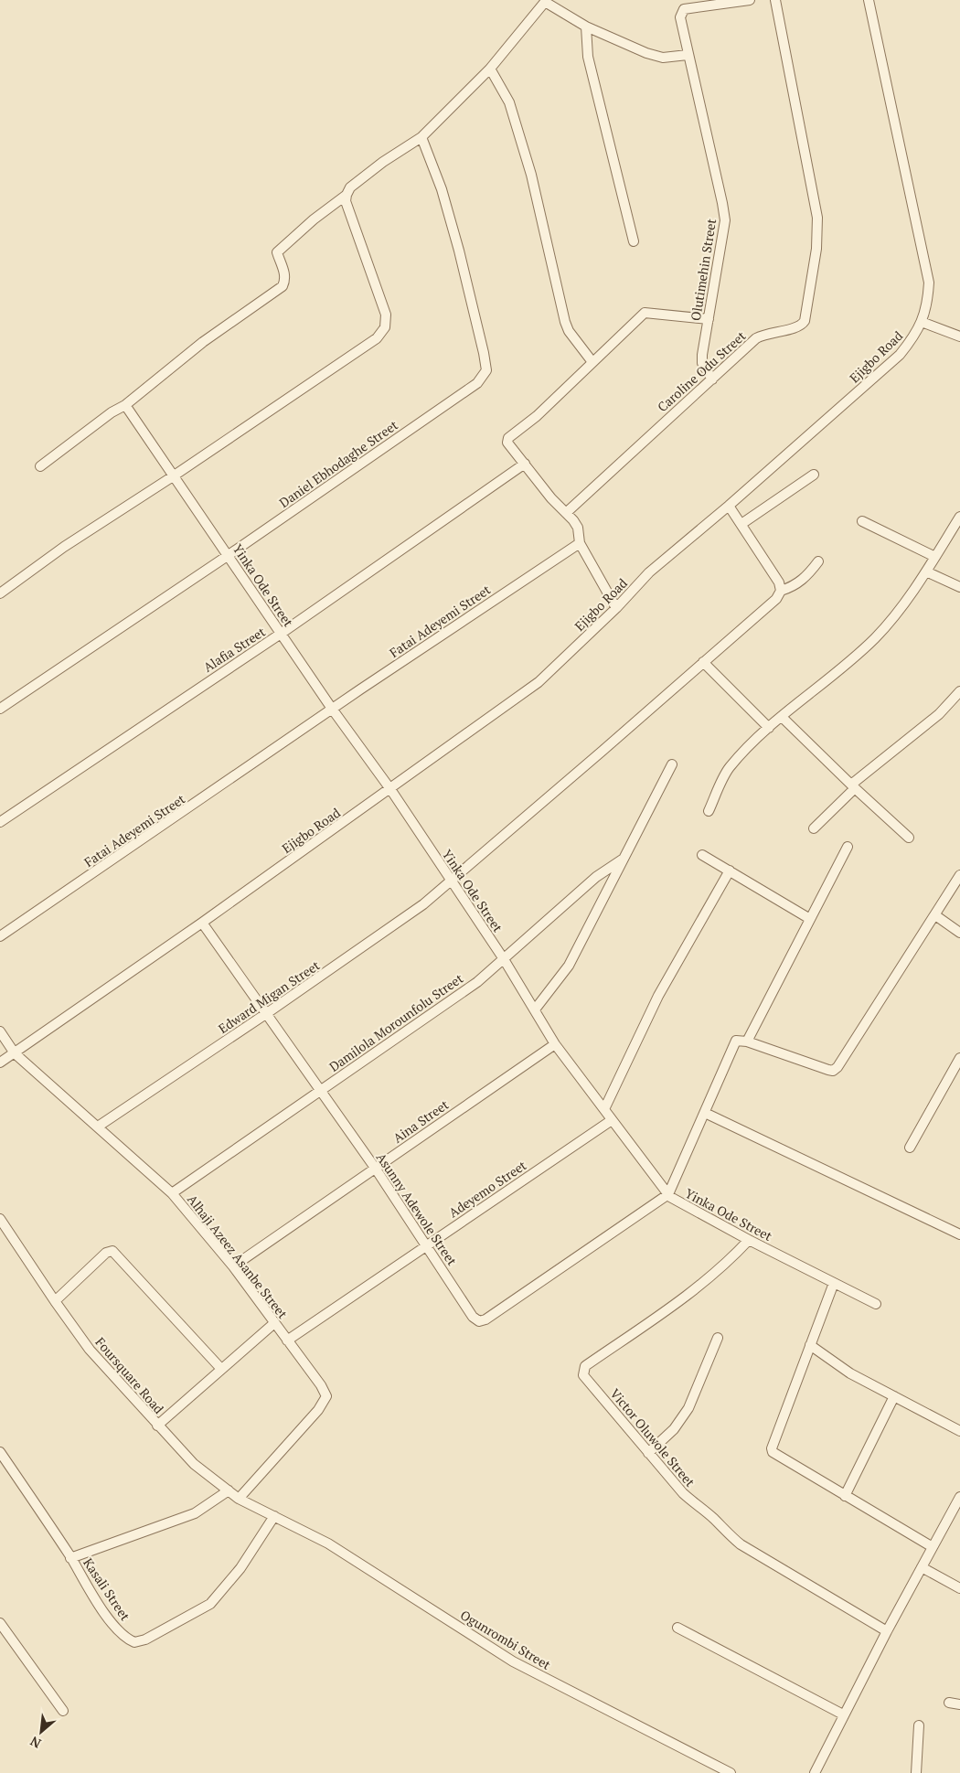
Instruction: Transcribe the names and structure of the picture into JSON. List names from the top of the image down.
{
  "streets": {
    "street": [
      "Olutimehin Street",
      "Ejigbo Road",
      "Caroline Odu Street",
      "Daniel Ebhodaghe Street",
      "Yinka Ode Street",
      "Fatai Adeyemi Street",
      "Alafia Street",
      "Edward Migan Street",
      "Damilola Morounfolu Street",
      "Aina Street",
      "Adeyemo Street",
      "Asunny Adewole Street",
      "Alhaji Azeez Asanbe Street",
      "Foursquare Road",
      "Victor Oluwole Street",
      "Kasali Street",
      "Ogunrombi Street"
    ]
  },
  "crossings": [
    ["Olutimehin Street", "Caroline Odu Street"],
    ["Ejigbo Road", "Yinka Ode Street"],
    ["Ejigbo Road", "Asunny Adewole Street"],
    ["Ejigbo Road", "Alhaji Azeez Asanbe Street"],
    ["Daniel Ebhodaghe Street", "Yinka Ode Street"],
    ["Yinka Ode Street", "Fatai Adeyemi Street"],
    ["Yinka Ode Street", "Alafia Street"],
    ["Yinka Ode Street", "Edward Migan Street"],
    ["Yinka Ode Street", "Damilola Morounfolu Street"],
    ["Yinka Ode Street", "Aina Street"],
    ["Yinka Ode Street", "Adeyemo Street"],
    ["Yinka Ode Street", "Asunny Adewole Street"],
    ["Yinka Ode Street", "Victor Oluwole Street"],
    ["Edward Migan Street", "Asunny Adewole Street"],
    ["Edward Migan Street", "Alhaji Azeez Asanbe Street"],
    ["Damilola Morounfolu Street", "Asunny Adewole Street"],
    ["Damilola Morounfolu Street", "Alhaji Azeez Asanbe Street"],
    ["Aina Street", "Asunny Adewole Street"],
    ["Aina Street", "Alhaji Azeez Asanbe Street"],
    ["Adeyemo Street", "Asunny Adewole Street"],
    ["Adeyemo Street", "Alhaji Azeez Asanbe Street"],
    ["Alhaji Azeez Asanbe Street", "Foursquare Road"],
    ["Foursquare Road", "Kasali Street"],
    ["Foursquare Road", "Ogunrombi Street"],
    ["Kasali Street", "Ogunrombi Street"]
  ],
  "north": "bottom left"
}
